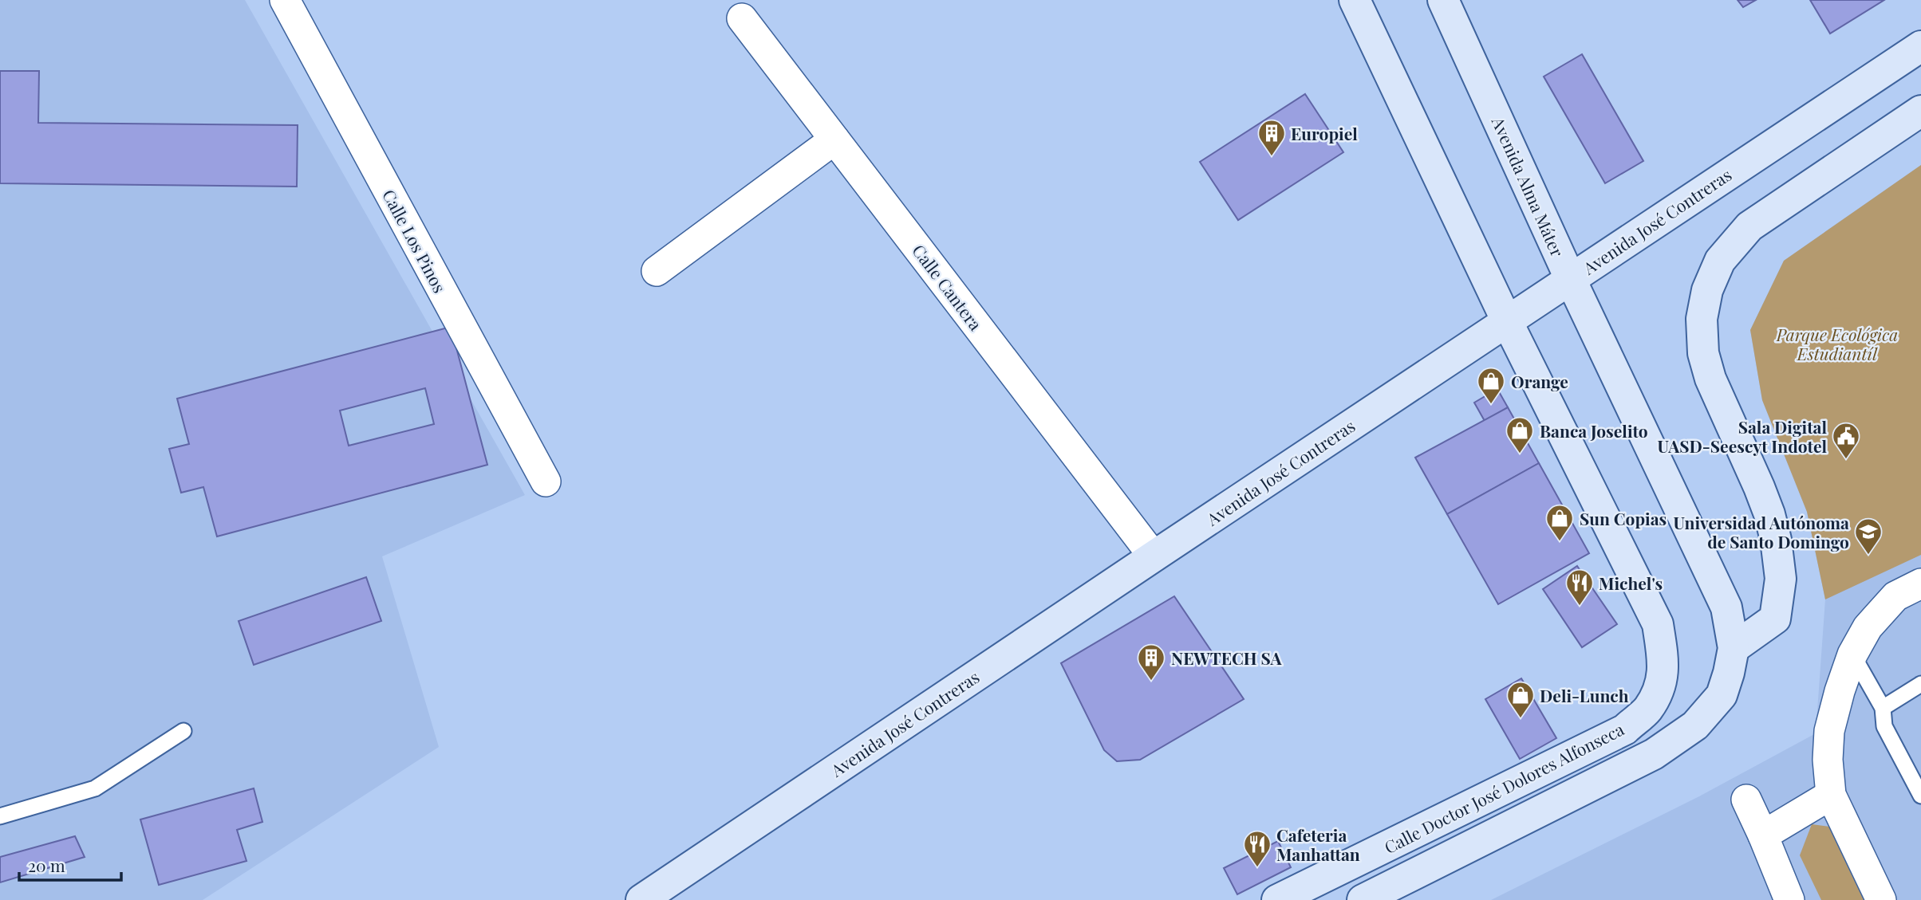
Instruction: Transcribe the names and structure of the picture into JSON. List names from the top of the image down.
{
  "streets": {
    "main road": ["Avenida Alma Máter", "Avenida José Contreras", "Calle Doctor José Dolores Alfonseca"],
    "street": ["Calle Los Pinos", "Calle Cantera"]
  },
  "crossings": [
    ["Avenida Alma Máter", "Avenida José Contreras"],
    ["Avenida José Contreras", "Calle Cantera"],
    ["Avenida José Contreras", "Calle Doctor José Dolores Alfonseca"]
  ],
  "parks": ["Parque Ecológica Estudiantíl"],
  "places": {
    "building": ["Europiel", "NEWTECH SA"],
    "shop": [
      "Orange",
      "Banca Joselito",
      "Sun Copias",
      "Deli-Lunch"
    ],
    "public building": ["Sala Digital UASD-Seescyt Indotel"],
    "school or university": ["Universidad Autónoma de Santo Domingo"],
    "restaurant": ["Michel's", "Cafeteria Manhattan"]
  },
  "scale_bar": "20 m"
}
